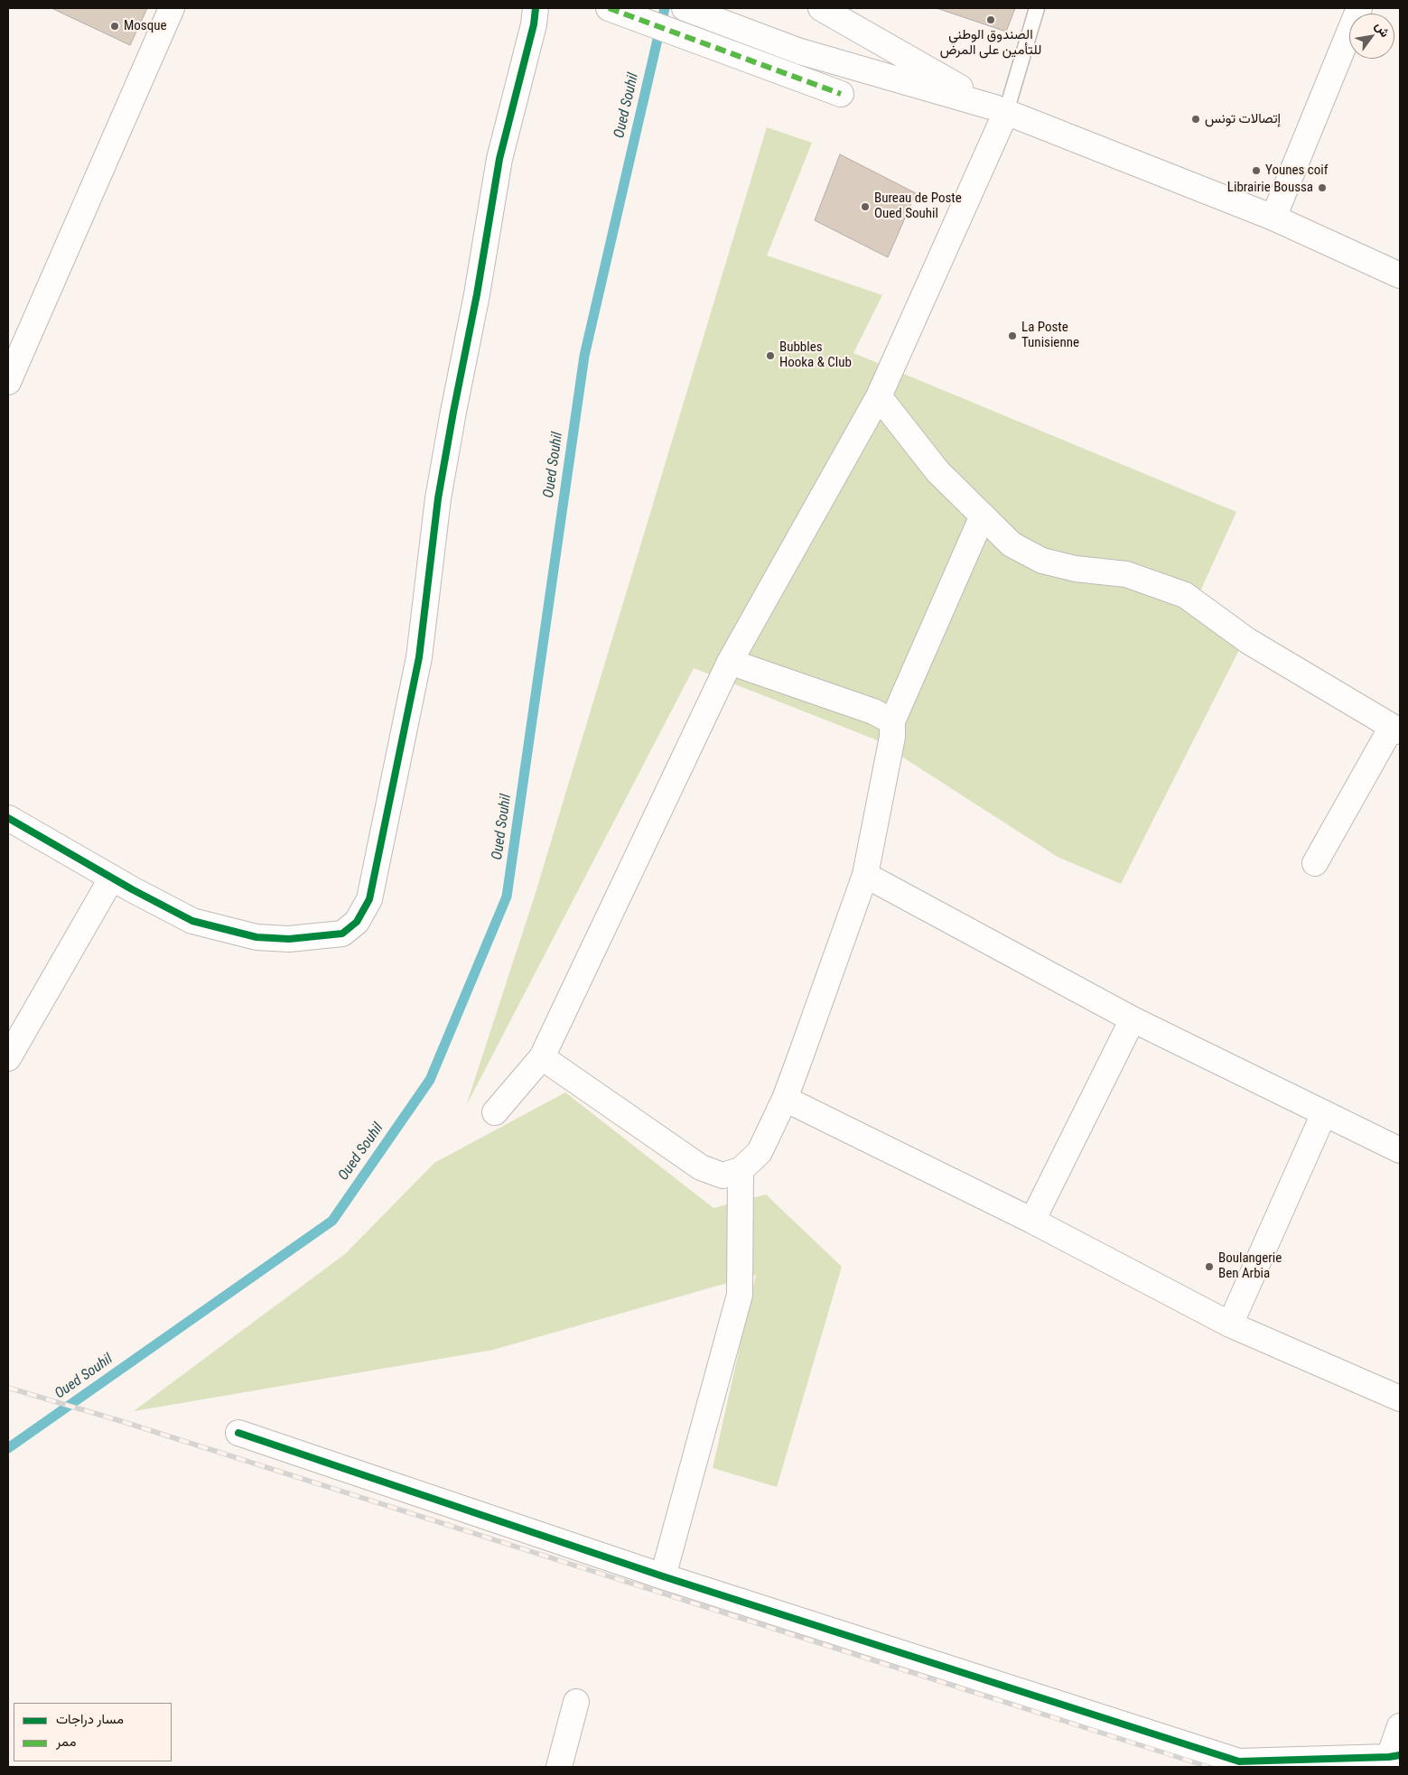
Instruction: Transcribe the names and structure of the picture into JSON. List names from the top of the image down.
{
  "water": ["Oued Souhil"],
  "places": [
    "الصندوق الوطني للتأمين على المرض",
    "Mosque",
    "إتصالات تونس",
    "Younes coif",
    "Librairie Boussa",
    "Bureau de Poste Oued Souhil",
    "La Poste Tunisienne",
    "Bubbles Hooka & Club",
    "Boulangerie Ben Arbia"
  ],
  "legend": ["مسار دراجات", "ممر"],
  "north": "top right"
}
